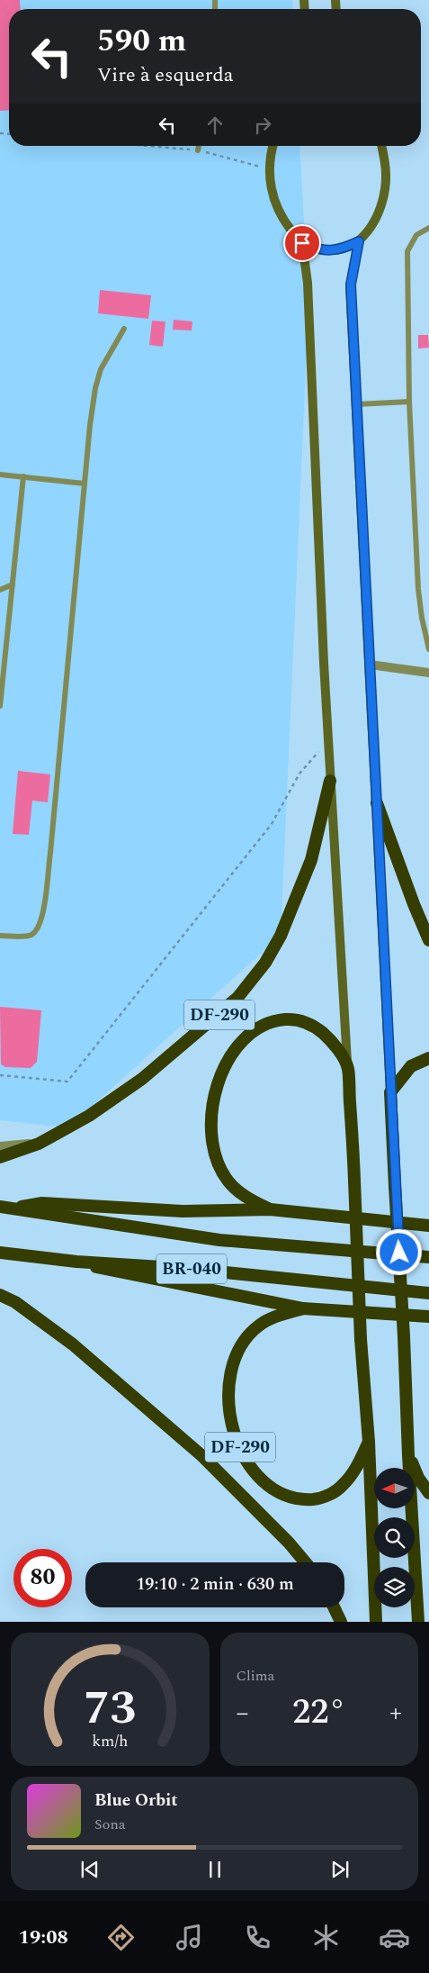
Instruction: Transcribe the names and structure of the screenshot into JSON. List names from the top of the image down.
{
  "streets": {
    "highway": ["DF-290", "BR-040"]
  },
  "north": "left",
  "page": {
    "turn": ["590 m", "Vire à esquerda"],
    "limit": "80",
    "trip": "19:10 · 2 min · 630 m",
    "tile": "Clima",
    "heat": ["−", "22°", "+"],
    "song": ["Blue Orbit", "Sona"],
    "tabs": "19:08",
    "gauge": ["73", "km/h"]
  }
}
